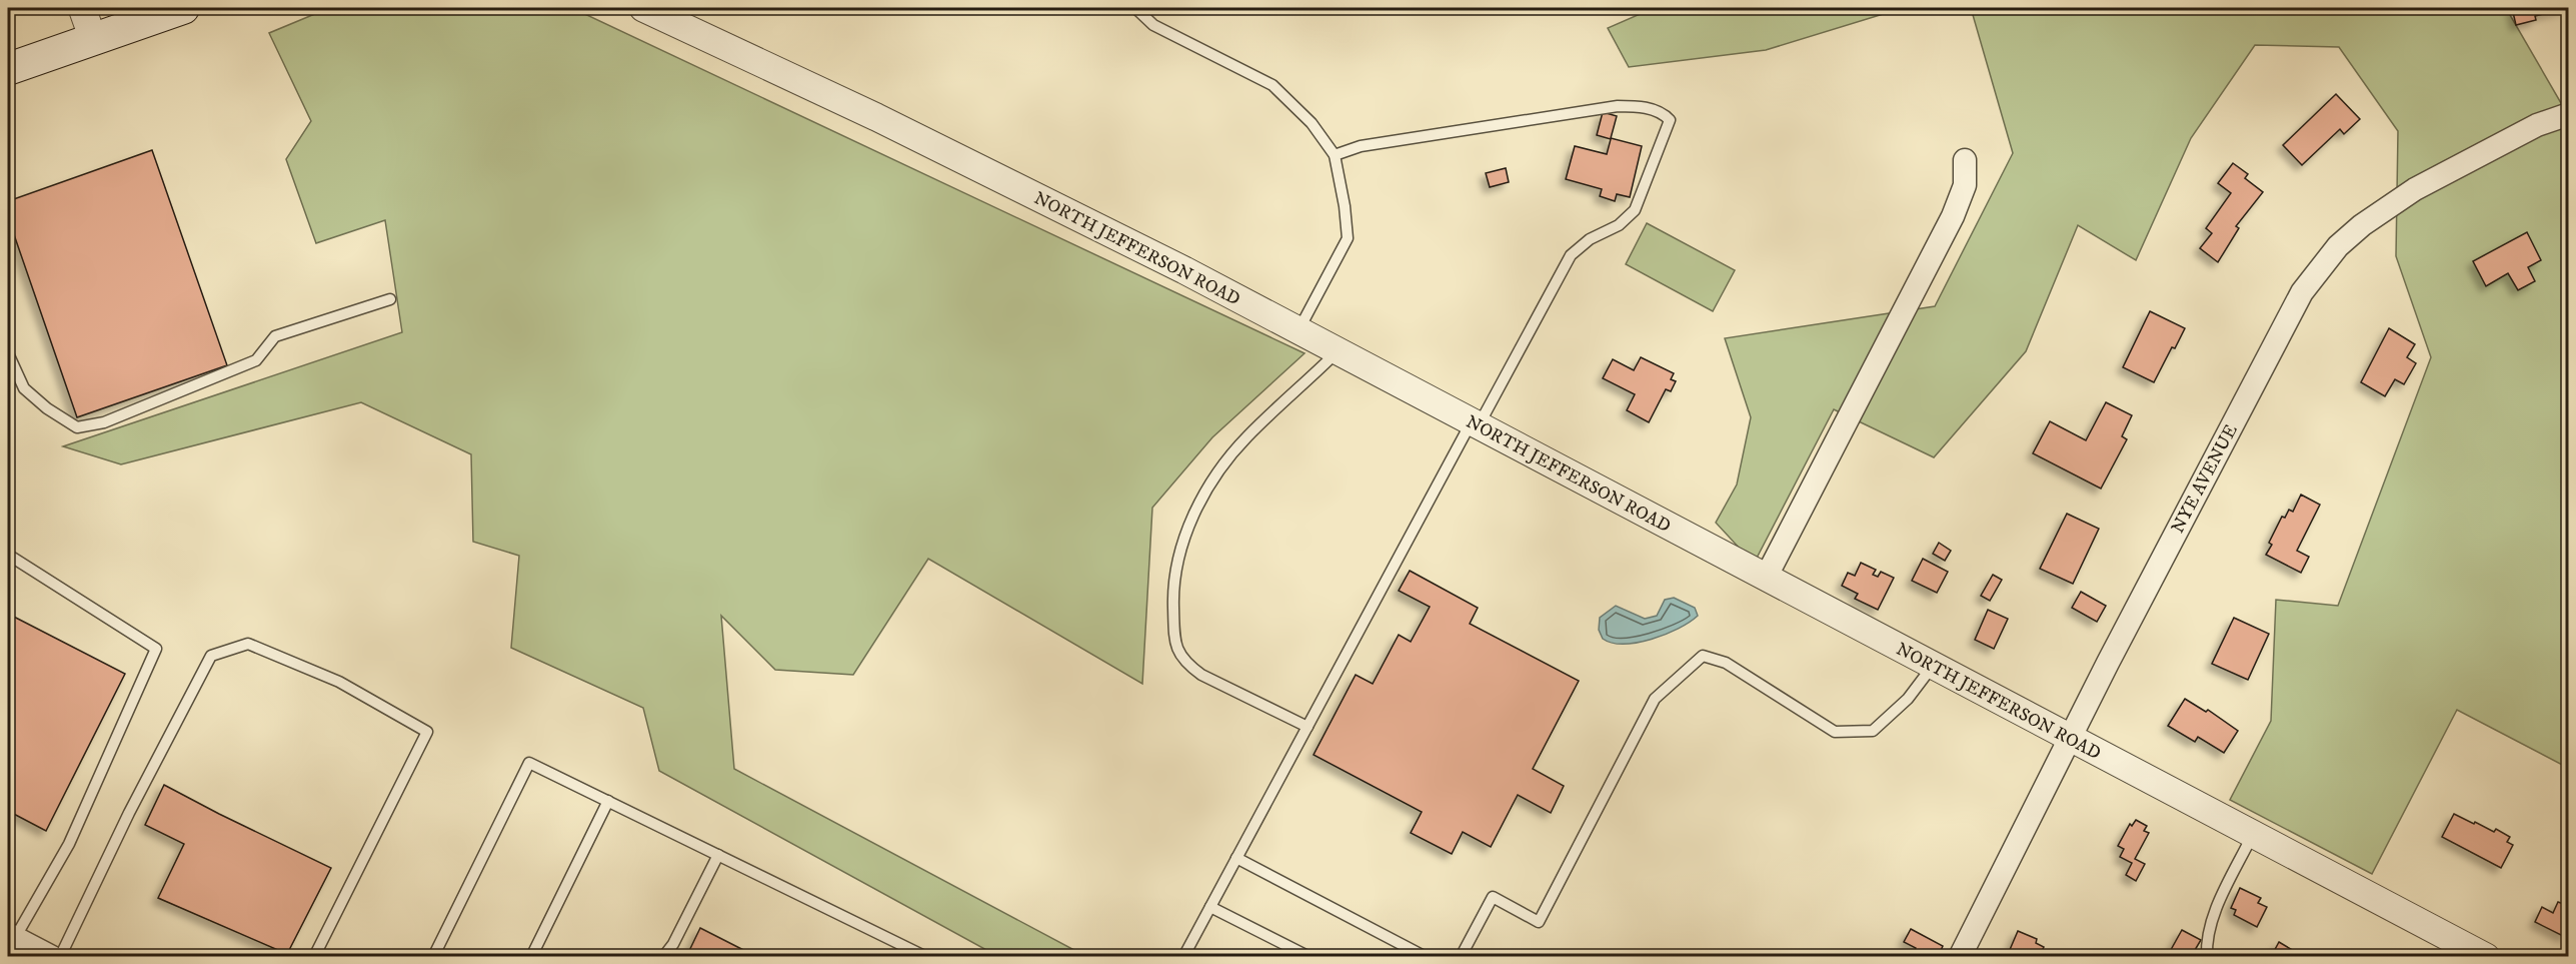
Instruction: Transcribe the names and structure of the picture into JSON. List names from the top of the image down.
{
  "streets": {
    "street": ["NORTH JEFFERSON ROAD", "NYE AVENUE"]
  },
  "crossings": [
    ["NORTH JEFFERSON ROAD", "NYE AVENUE"]
  ]
}
